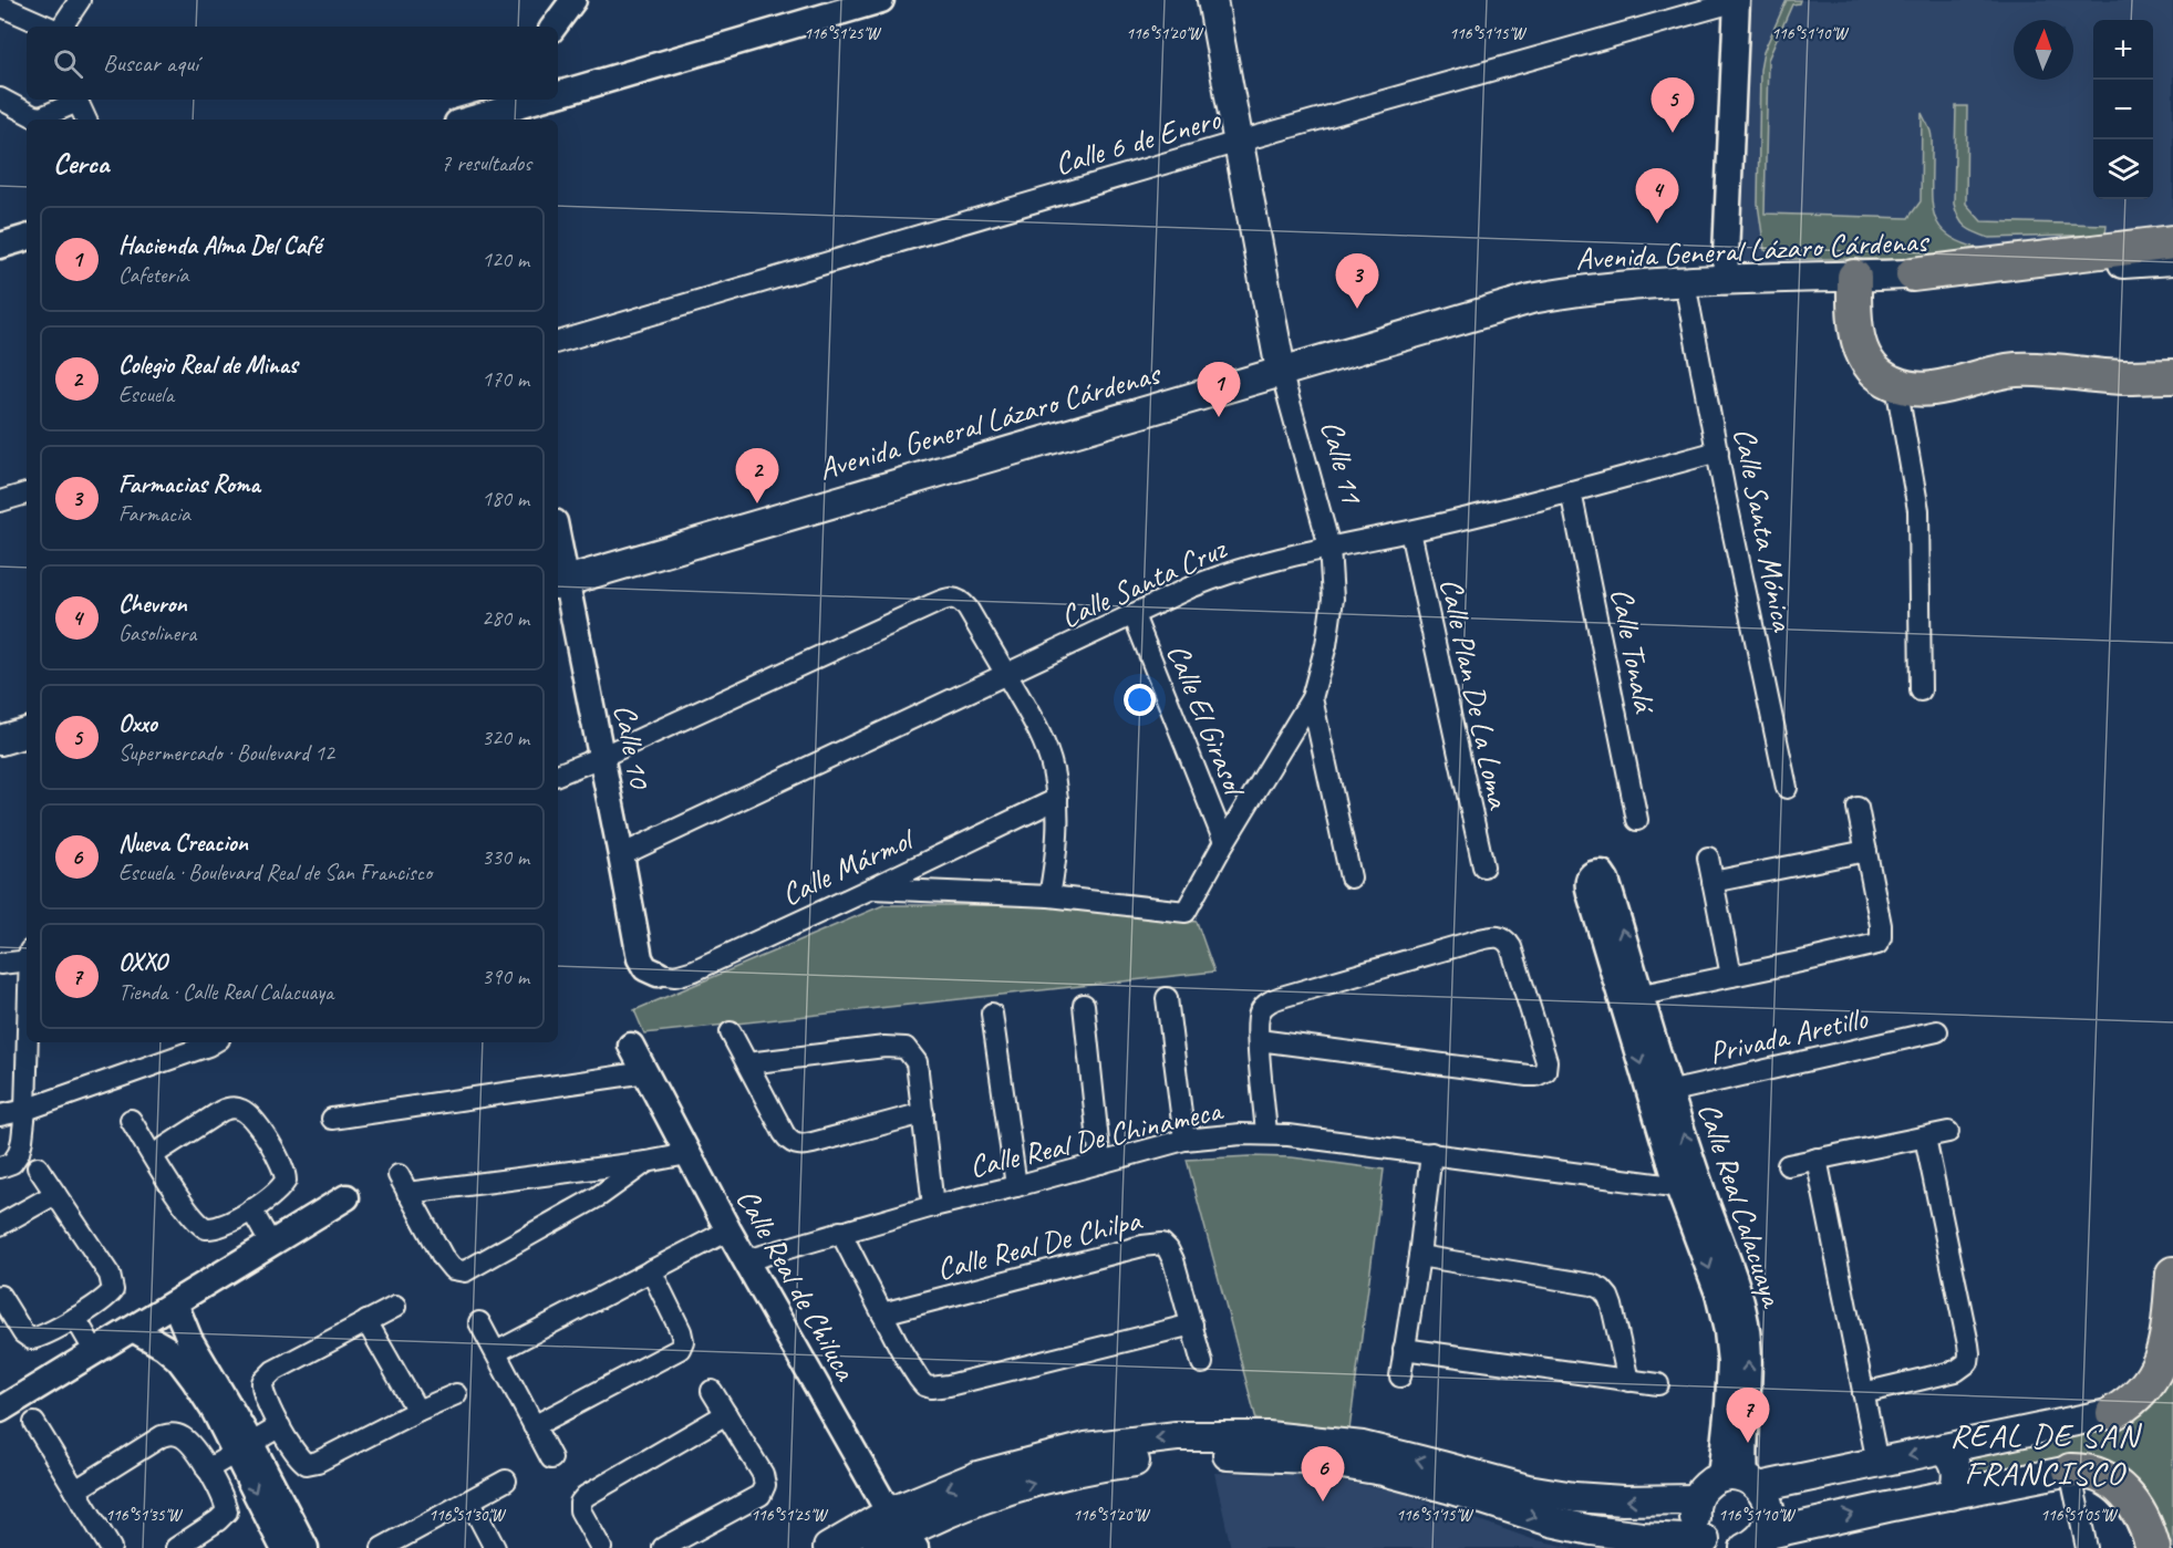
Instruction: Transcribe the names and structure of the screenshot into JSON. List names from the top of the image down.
{
  "streets": {
    "main road": ["Avenida General Lázaro Cárdenas", "Calle 11"],
    "street": [
      "Calle 6 de Enero",
      "Calle Santa Mónica",
      "Calle Santa Cruz",
      "Calle Tonalá",
      "Calle Plan De La Loma",
      "Calle El Girasol",
      "Calle 10",
      "Calle Mármol",
      "Privada Aretillo",
      "Calle Real De Chinameca",
      "Calle Real Calacuaya",
      "Calle Real De Chilpa",
      "Calle Real de Chiluca"
    ]
  },
  "crossings": [
    ["Calle 6 de Enero", "Calle 11"],
    ["Avenida General Lázaro Cárdenas", "Calle 11"],
    ["Avenida General Lázaro Cárdenas", "Calle Santa Mónica"],
    ["Avenida General Lázaro Cárdenas", "Calle 10"],
    ["Calle 11", "Calle Santa Cruz"],
    ["Calle 11", "Calle El Girasol"],
    ["Calle Santa Mónica", "Calle Santa Cruz"],
    ["Calle Santa Cruz", "Calle Tonalá"],
    ["Calle Santa Cruz", "Calle Plan De La Loma"],
    ["Calle Santa Cruz", "Calle El Girasol"],
    ["Calle Santa Cruz", "Calle 10"],
    ["Calle 10", "Calle Mármol"],
    ["Privada Aretillo", "Calle Real Calacuaya"],
    ["Calle Real De Chinameca", "Calle Real Calacuaya"],
    ["Calle Real De Chinameca", "Calle Real de Chiluca"]
  ],
  "districts": ["REAL DE SAN FRANCISCO"],
  "north": "top",
  "page": {
    "map_buttons": ["+", "−"],
    "search": "Buscar aquí",
    "pins": [
      "5",
      "4",
      "3",
      "1",
      "2",
      "7",
      "6"
    ],
    "heading": ["Cerca", "7 resultados"],
    "list": [
      {
        "mark": "1",
        "name": "Hacienda Alma Del Café",
        "note": "Cafetería",
        "value": "120 m"
      },
      {
        "mark": "2",
        "name": "Colegio Real de Minas",
        "note": "Escuela",
        "value": "170 m"
      },
      {
        "mark": "3",
        "name": "Farmacias Roma",
        "note": "Farmacia",
        "value": "180 m"
      },
      {
        "mark": "4",
        "name": "Chevron",
        "note": "Gasolinera",
        "value": "280 m"
      },
      {
        "mark": "5",
        "name": "Oxxo",
        "note": "Supermercado · Boulevard 12",
        "value": "320 m"
      },
      {
        "mark": "6",
        "name": "Nueva Creacion",
        "note": "Escuela · Boulevard Real de San Francisco",
        "value": "330 m"
      },
      {
        "mark": "7",
        "name": "OXXO",
        "note": "Tienda · Calle Real Calacuaya",
        "value": "390 m"
      }
    ]
  },
  "coordinates": [
    "116°51'25\"W",
    "116°51'20\"W",
    "116°51'15\"W",
    "116°51'10\"W",
    "116°51'35\"W",
    "116°51'30\"W",
    "116°51'05\"W"
  ]
}
